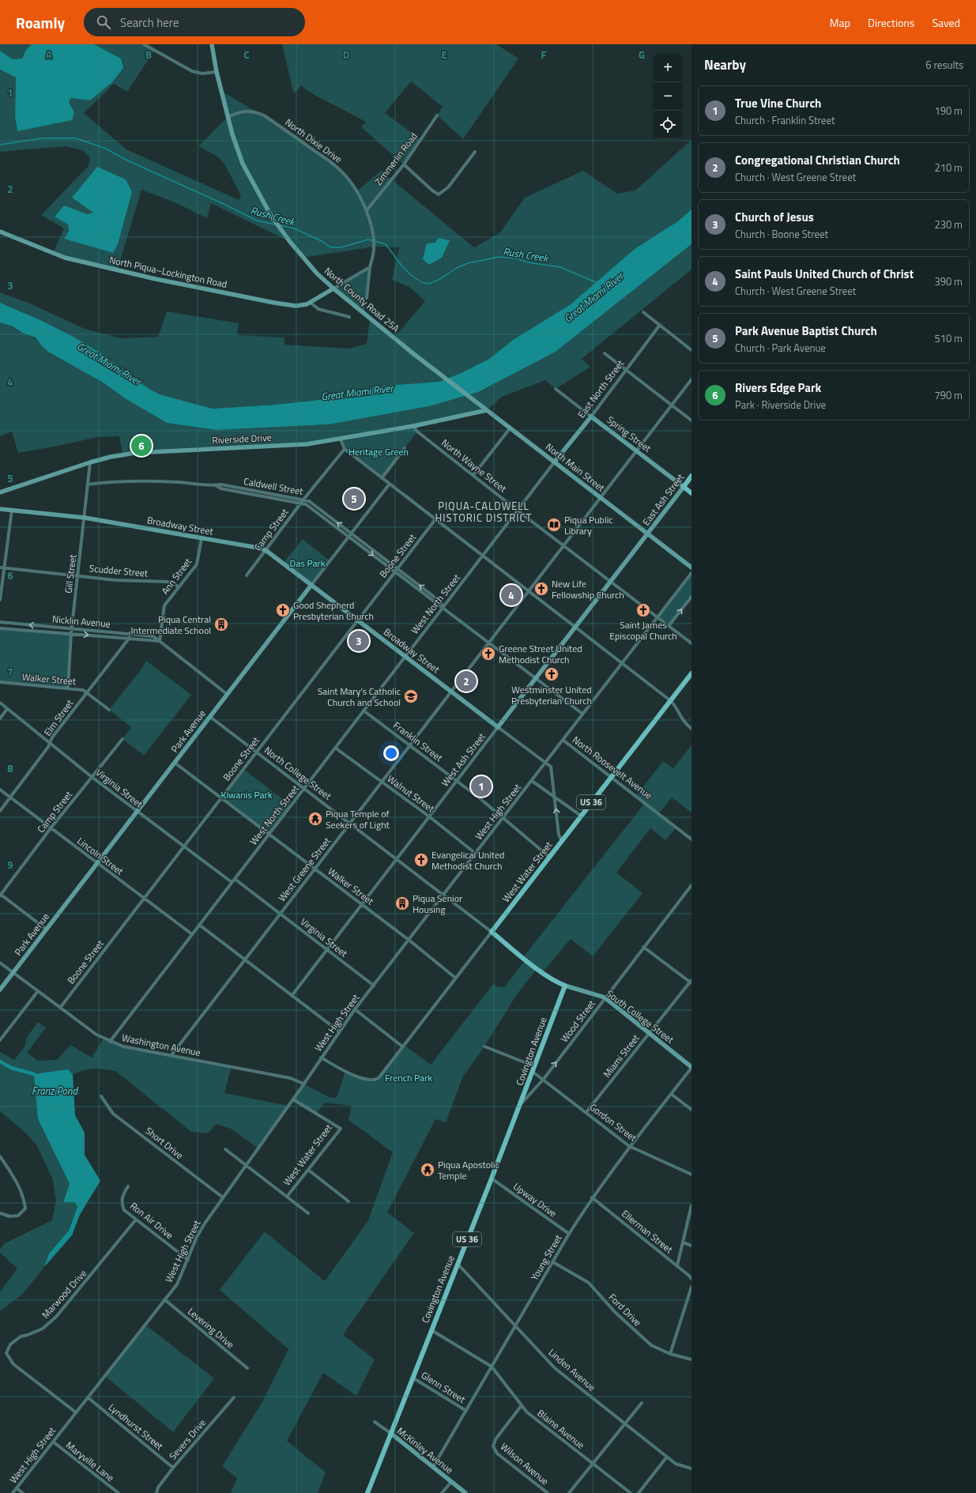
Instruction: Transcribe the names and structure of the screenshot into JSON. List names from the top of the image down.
{
  "streets": {
    "main road": [
      "Spring Street",
      "East Ash Street",
      "North College Street",
      "US 36",
      "West Water Street",
      "South College Street",
      "Covington Avenue"
    ],
    "street": [
      "North Dixie Drive",
      "Zimmerlin Road",
      "North Piqua–Lockington Road",
      "North County Road 25A",
      "East North Street",
      "Riverside Drive",
      "North Wayne Street",
      "North Main Street",
      "Caldwell Street",
      "Broadway Street",
      "Camp Street",
      "Boone Street",
      "Scudder Street",
      "Gill Street",
      "Ann Street",
      "West North Street",
      "Nicklin Avenue",
      "Walker Street",
      "Elm Street",
      "Park Avenue",
      "Franklin Street",
      "West Ash Street",
      "North Roosevelt Avenue",
      "Virginia Street",
      "Walnut Street",
      "West High Street",
      "Lincoln Street",
      "West Greene Street",
      "Wood Street",
      "Washington Avenue",
      "Miami Street",
      "Gordon Street",
      "Short Drive",
      "Upway Drive",
      "Ron Air Drive",
      "Ellerman Street",
      "Young Street",
      "Marwood Drive",
      "Ford Drive",
      "Levering Drive",
      "Linden Avenue",
      "Glenn Street",
      "Lyndhurst Street",
      "Blaine Avenue",
      "Severs Drive",
      "McKinley Avenue",
      "Maryville Lane",
      "Wilson Avenue"
    ]
  },
  "crossings": [
    ["North Dixie Drive", "Zimmerlin Road"],
    ["North Dixie Drive", "North County Road 25A"],
    ["North Piqua–Lockington Road", "North County Road 25A"],
    ["North County Road 25A", "North Main Street"],
    ["East North Street", "Spring Street"],
    ["East North Street", "North Main Street"],
    ["East North Street", "West North Street"],
    ["Spring Street", "East Ash Street"],
    ["Spring Street", "West Greene Street"],
    ["Riverside Drive", "North Wayne Street"],
    ["Riverside Drive", "North Main Street"],
    ["Riverside Drive", "Gill Street"],
    ["North Wayne Street", "West North Street"],
    ["North Wayne Street", "West Ash Street"],
    ["North Wayne Street", "West High Street"],
    ["North Wayne Street", "West Greene Street"],
    ["North Main Street", "East Ash Street"],
    ["North Main Street", "West North Street"],
    ["North Main Street", "West Ash Street"],
    ["North Main Street", "West Greene Street"],
    ["Caldwell Street", "Camp Street"],
    ["Caldwell Street", "Boone Street"],
    ["Caldwell Street", "Gill Street"],
    ["Caldwell Street", "West North Street"],
    ["Caldwell Street", "Park Avenue"],
    ["Caldwell Street", "West Ash Street"],
    ["Caldwell Street", "West High Street"],
    ["Caldwell Street", "West Greene Street"],
    ["East Ash Street", "West Ash Street"],
    ["Broadway Street", "Camp Street"],
    ["Broadway Street", "Boone Street"],
    ["Broadway Street", "Gill Street"],
    ["Broadway Street", "Ann Street"],
    ["Broadway Street", "West North Street"],
    ["Broadway Street", "Park Avenue"],
    ["Broadway Street", "West Ash Street"],
    ["Broadway Street", "West High Street"],
    ["Broadway Street", "West Greene Street"],
    ["Broadway Street", "West Water Street"],
    ["Camp Street", "Virginia Street"],
    ["Camp Street", "Lincoln Street"],
    ["Boone Street", "Walker Street"],
    ["Boone Street", "North College Street"],
    ["Boone Street", "Virginia Street"],
    ["Boone Street", "Lincoln Street"],
    ["Boone Street", "Washington Avenue"],
    ["Scudder Street", "Gill Street"],
    ["Scudder Street", "Ann Street"],
    ["Gill Street", "Nicklin Avenue"],
    ["Gill Street", "Walker Street"],
    ["Ann Street", "Nicklin Avenue"],
    ["West North Street", "Walker Street"],
    ["West North Street", "Franklin Street"],
    ["West North Street", "North College Street"],
    ["West North Street", "Virginia Street"],
    ["West North Street", "Walnut Street"],
    ["West North Street", "Lincoln Street"],
    ["West North Street", "Washington Avenue"],
    ["Nicklin Avenue", "Elm Street"],
    ["Nicklin Avenue", "Park Avenue"],
    ["Walker Street", "Elm Street"],
    ["Walker Street", "Park Avenue"],
    ["Walker Street", "West Ash Street"],
    ["Walker Street", "West High Street"],
    ["Walker Street", "West Greene Street"],
    ["Walker Street", "West Water Street"],
    ["Elm Street", "Virginia Street"],
    ["Elm Street", "Lincoln Street"],
    ["Park Avenue", "North College Street"],
    ["Park Avenue", "Virginia Street"],
    ["Park Avenue", "Lincoln Street"],
    ["Park Avenue", "Washington Avenue"],
    ["Franklin Street", "West Ash Street"],
    ["Franklin Street", "West High Street"],
    ["Franklin Street", "West Greene Street"],
    ["Franklin Street", "West Water Street"],
    ["West Ash Street", "North College Street"],
    ["West Ash Street", "Virginia Street"],
    ["West Ash Street", "Walnut Street"],
    ["North Roosevelt Avenue", "West High Street"],
    ["North Roosevelt Avenue", "West Water Street"],
    ["North College Street", "West High Street"],
    ["North College Street", "West Greene Street"],
    ["North College Street", "West Water Street"],
    ["North College Street", "South College Street"],
    ["Virginia Street", "West High Street"],
    ["Virginia Street", "West Greene Street"],
    ["Walnut Street", "West High Street"],
    ["Walnut Street", "West Greene Street"],
    ["West High Street", "West Water Street"],
    ["West High Street", "Washington Avenue"],
    ["West High Street", "Short Drive"],
    ["West High Street", "Ron Air Drive"],
    ["West High Street", "Marwood Drive"],
    ["West High Street", "Levering Drive"],
    ["West High Street", "Lyndhurst Street"],
    ["West High Street", "Maryville Lane"],
    ["West Greene Street", "Washington Avenue"],
    ["South College Street", "Wood Street"],
    ["South College Street", "Covington Avenue"],
    ["South College Street", "Miami Street"],
    ["South College Street", "Young Street"],
    ["Wood Street", "Covington Avenue"],
    ["Wood Street", "Gordon Street"],
    ["Covington Avenue", "Gordon Street"],
    ["Covington Avenue", "Upway Drive"],
    ["Covington Avenue", "Linden Avenue"],
    ["Covington Avenue", "Glenn Street"],
    ["Covington Avenue", "McKinley Avenue"],
    ["Miami Street", "Gordon Street"],
    ["Gordon Street", "Young Street"],
    ["Upway Drive", "Young Street"],
    ["Ron Air Drive", "Marwood Drive"],
    ["Ellerman Street", "Young Street"],
    ["Young Street", "Ford Drive"],
    ["Young Street", "Linden Avenue"],
    ["Young Street", "Glenn Street"],
    ["Young Street", "Blaine Avenue"],
    ["Young Street", "McKinley Avenue"],
    ["Lyndhurst Street", "Severs Drive"],
    ["Blaine Avenue", "Wilson Avenue"]
  ],
  "one_way": ["Wood Street"],
  "districts": ["PIQUA-CALDWELL HISTORIC DISTRICT"],
  "water": ["Rush Creek", "Great Miami River", "Franz Pond"],
  "parks": [
    "Heritage Green",
    "Das Park",
    "Kiwanis Park",
    "French Park"
  ],
  "places": {
    "library": ["Piqua Public Library"],
    "church": [
      "New Life Fellowship Church",
      "Good Shepherd Presbyterian Church",
      "Saint James Episcopal Church",
      "Greene Street United Methodist Church",
      "Westminster United Presbyterian Church",
      "Evangelical United Methodist Church"
    ],
    "building": ["Piqua Central Intermediate School", "Piqua Senior Housing"],
    "school or university": ["Saint Mary’s Catholic Church and School"],
    "temple": ["Piqua Temple of Seekers of Light", "Piqua Apostolic Temple"]
  },
  "page": {
    "header": "Roamly",
    "search": "Search here",
    "nav": ["Map", "Directions", "Saved"],
    "heading": ["Nearby", "6 results"],
    "map_buttons": ["+", "−"],
    "list": [
      {
        "mark": "1",
        "name": "True Vine Church",
        "note": "Church · Franklin Street",
        "value": "190 m"
      },
      {
        "mark": "2",
        "name": "Congregational Christian Church",
        "note": "Church · West Greene Street",
        "value": "210 m"
      },
      {
        "mark": "3",
        "name": "Church of Jesus",
        "note": "Church · Boone Street",
        "value": "230 m"
      },
      {
        "mark": "4",
        "name": "Saint Pauls United Church of Christ",
        "note": "Church · West Greene Street",
        "value": "390 m"
      },
      {
        "mark": "5",
        "name": "Park Avenue Baptist Church",
        "note": "Church · Park Avenue",
        "value": "510 m"
      },
      {
        "mark": "6",
        "name": "Rivers Edge Park",
        "note": "Park · Riverside Drive",
        "value": "790 m"
      }
    ],
    "pins": [
      "6",
      "5",
      "4",
      "3",
      "2",
      "1"
    ]
  },
  "grid": {
    "columns": [
      "A",
      "B",
      "C",
      "D",
      "E",
      "F",
      "G"
    ],
    "rows": [
      "1",
      "2",
      "3",
      "4",
      "5",
      "6",
      "7",
      "8",
      "9"
    ]
  }
}
